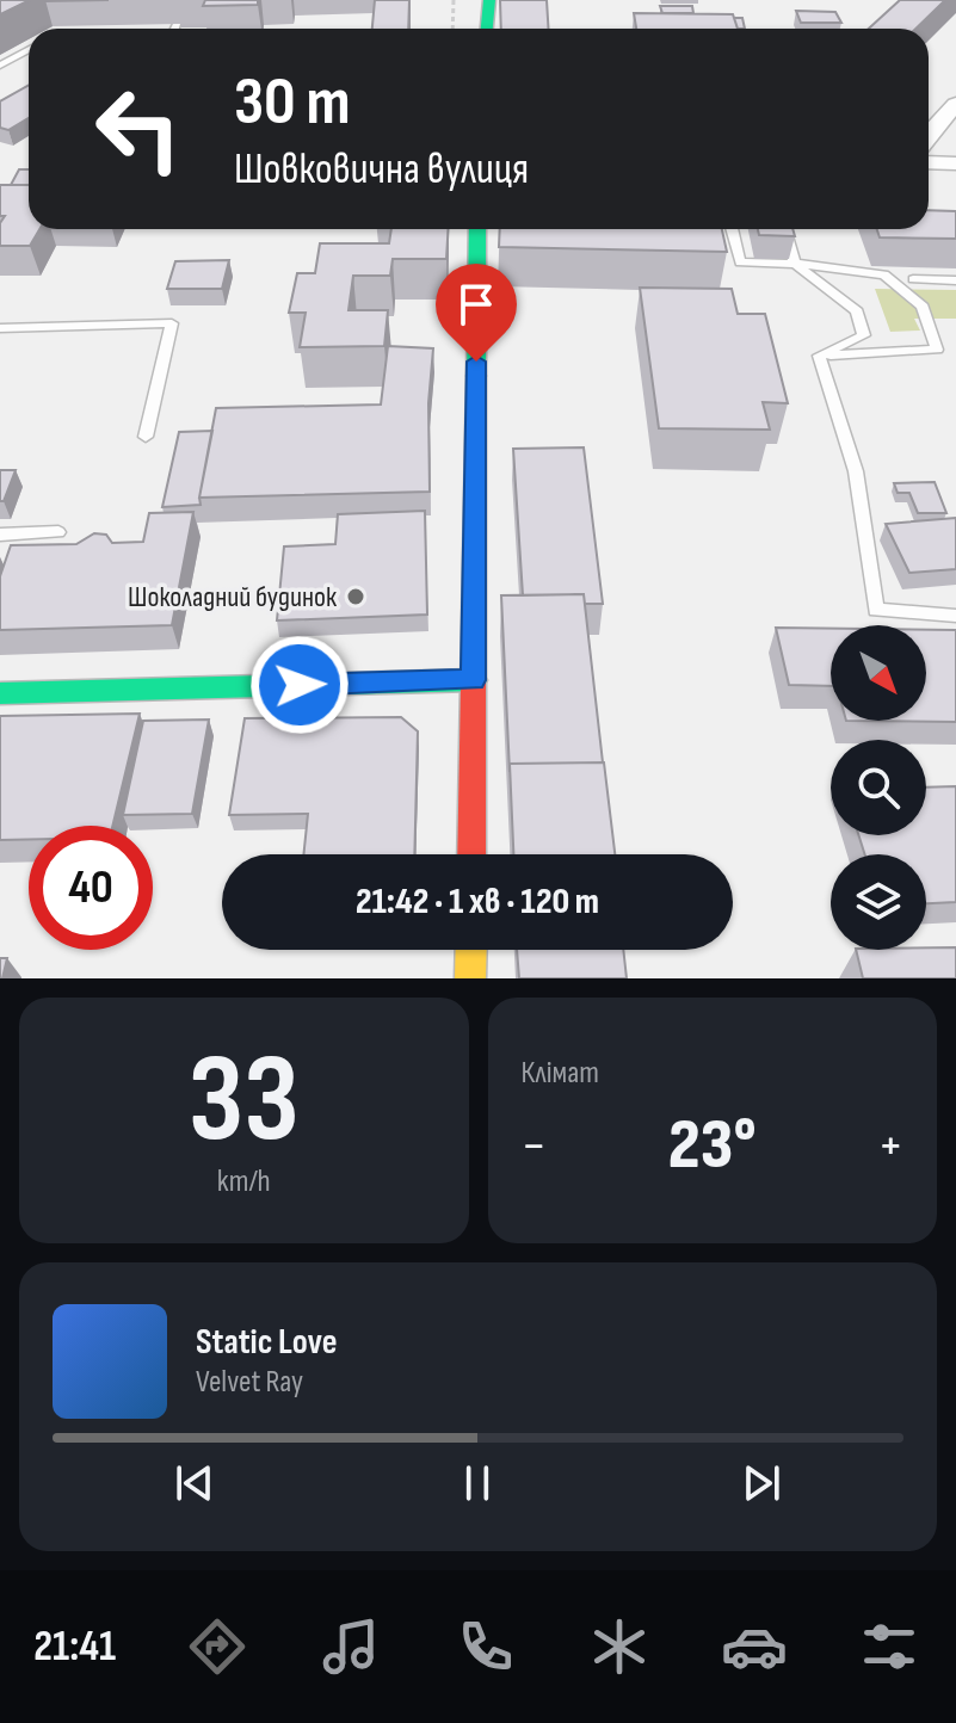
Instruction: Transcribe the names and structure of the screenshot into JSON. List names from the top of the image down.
{
  "places": ["Шоколадний будинок"],
  "north": "bottom right",
  "page": {
    "turn": ["30 m", "Шовковична вулиця"],
    "limit": "40",
    "trip": "21:42 · 1 хв · 120 m",
    "tile": [
      ["33", "km/h"],
      "Клімат"
    ],
    "heat": ["−", "23°", "+"],
    "song": ["Static Love", "Velvet Ray"],
    "tabs": "21:41"
  }
}
